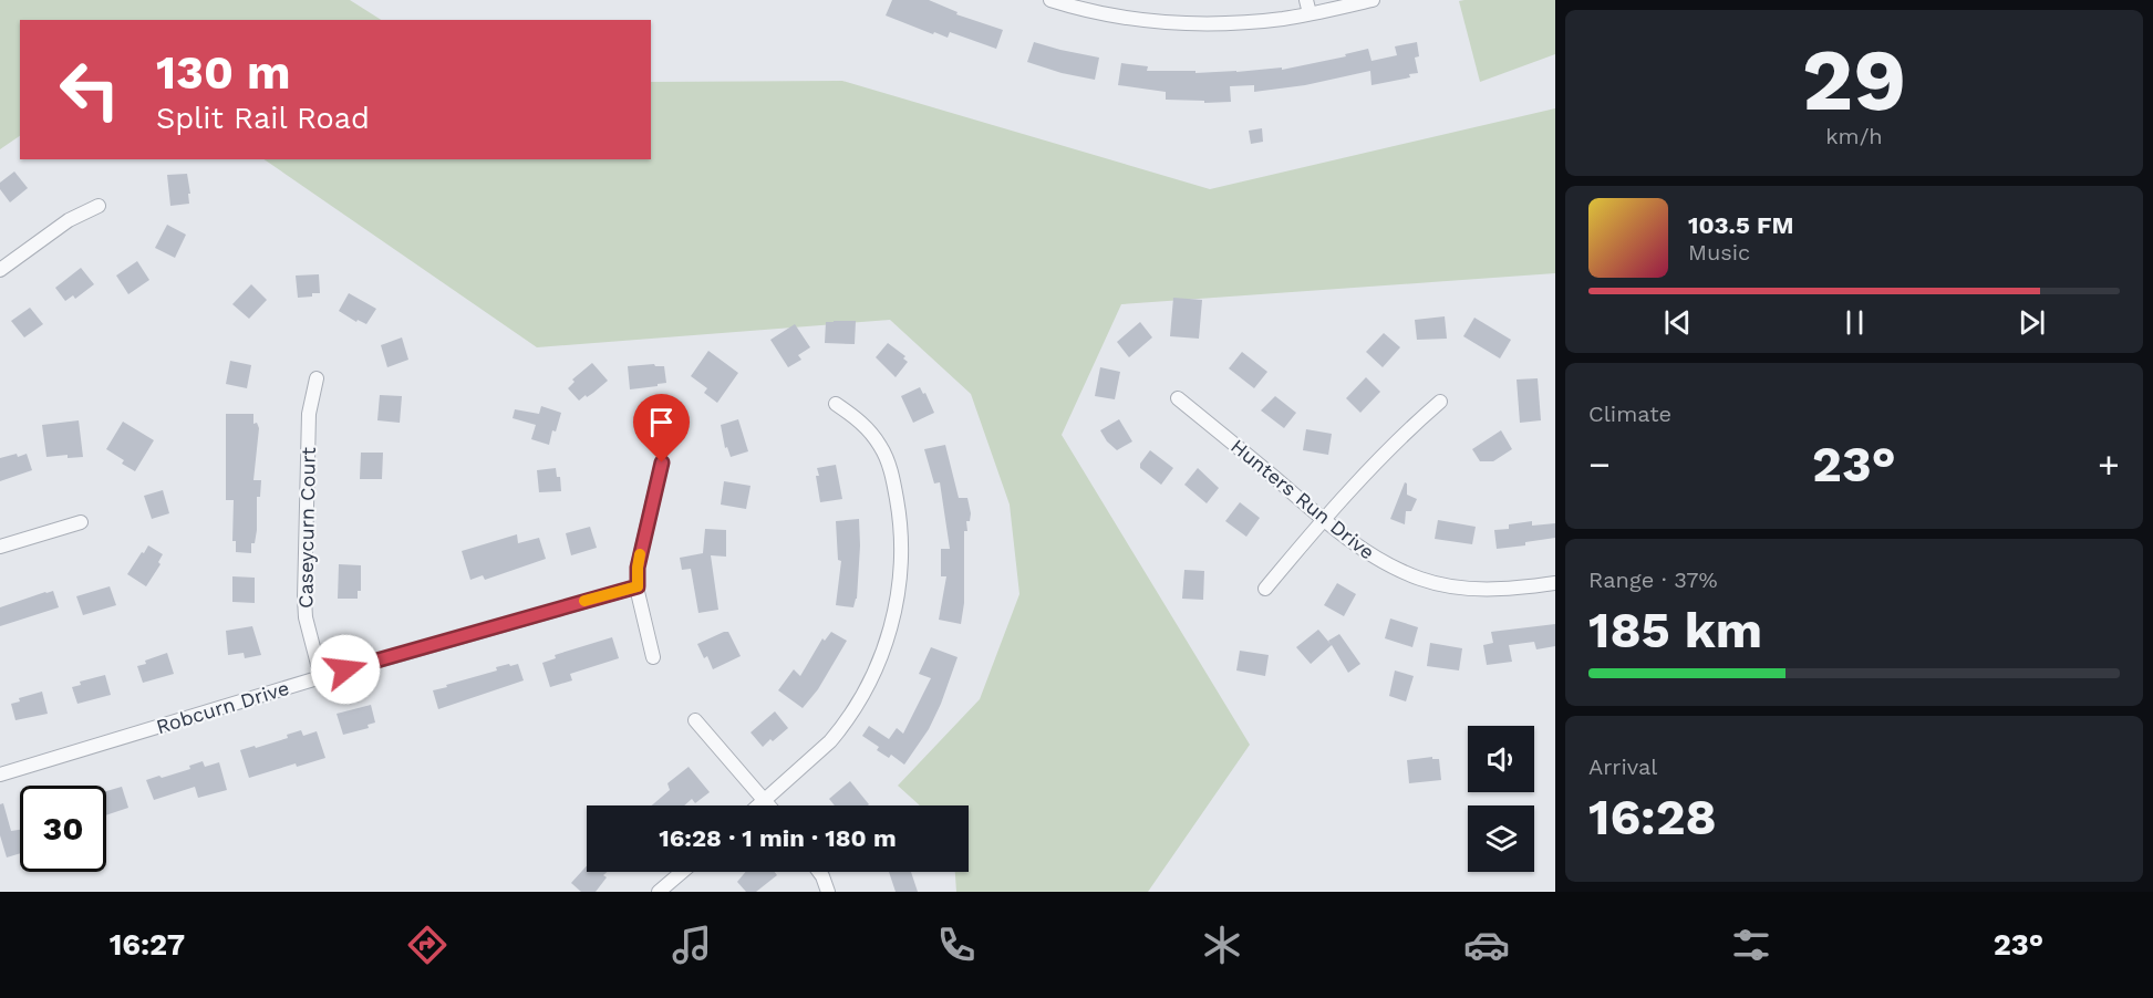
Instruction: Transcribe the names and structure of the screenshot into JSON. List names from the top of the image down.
{
  "streets": {
    "street": ["Hunters Run Drive", "Caseycurn Court", "Robcurn Drive"]
  },
  "crossings": [
    ["Caseycurn Court", "Robcurn Drive"]
  ],
  "page": {
    "tile": [
      ["29", "km/h"],
      "Climate",
      ["Range · 37%", "185 km"],
      ["Arrival", "16:28"]
    ],
    "turn": ["130 m", "Split Rail Road"],
    "song": ["103.5 FM", "Music"],
    "heat": ["−", "23°", "+"],
    "limit": "30",
    "trip": "16:28 · 1 min · 180 m",
    "tabs": ["16:27", "23°"]
  }
}
